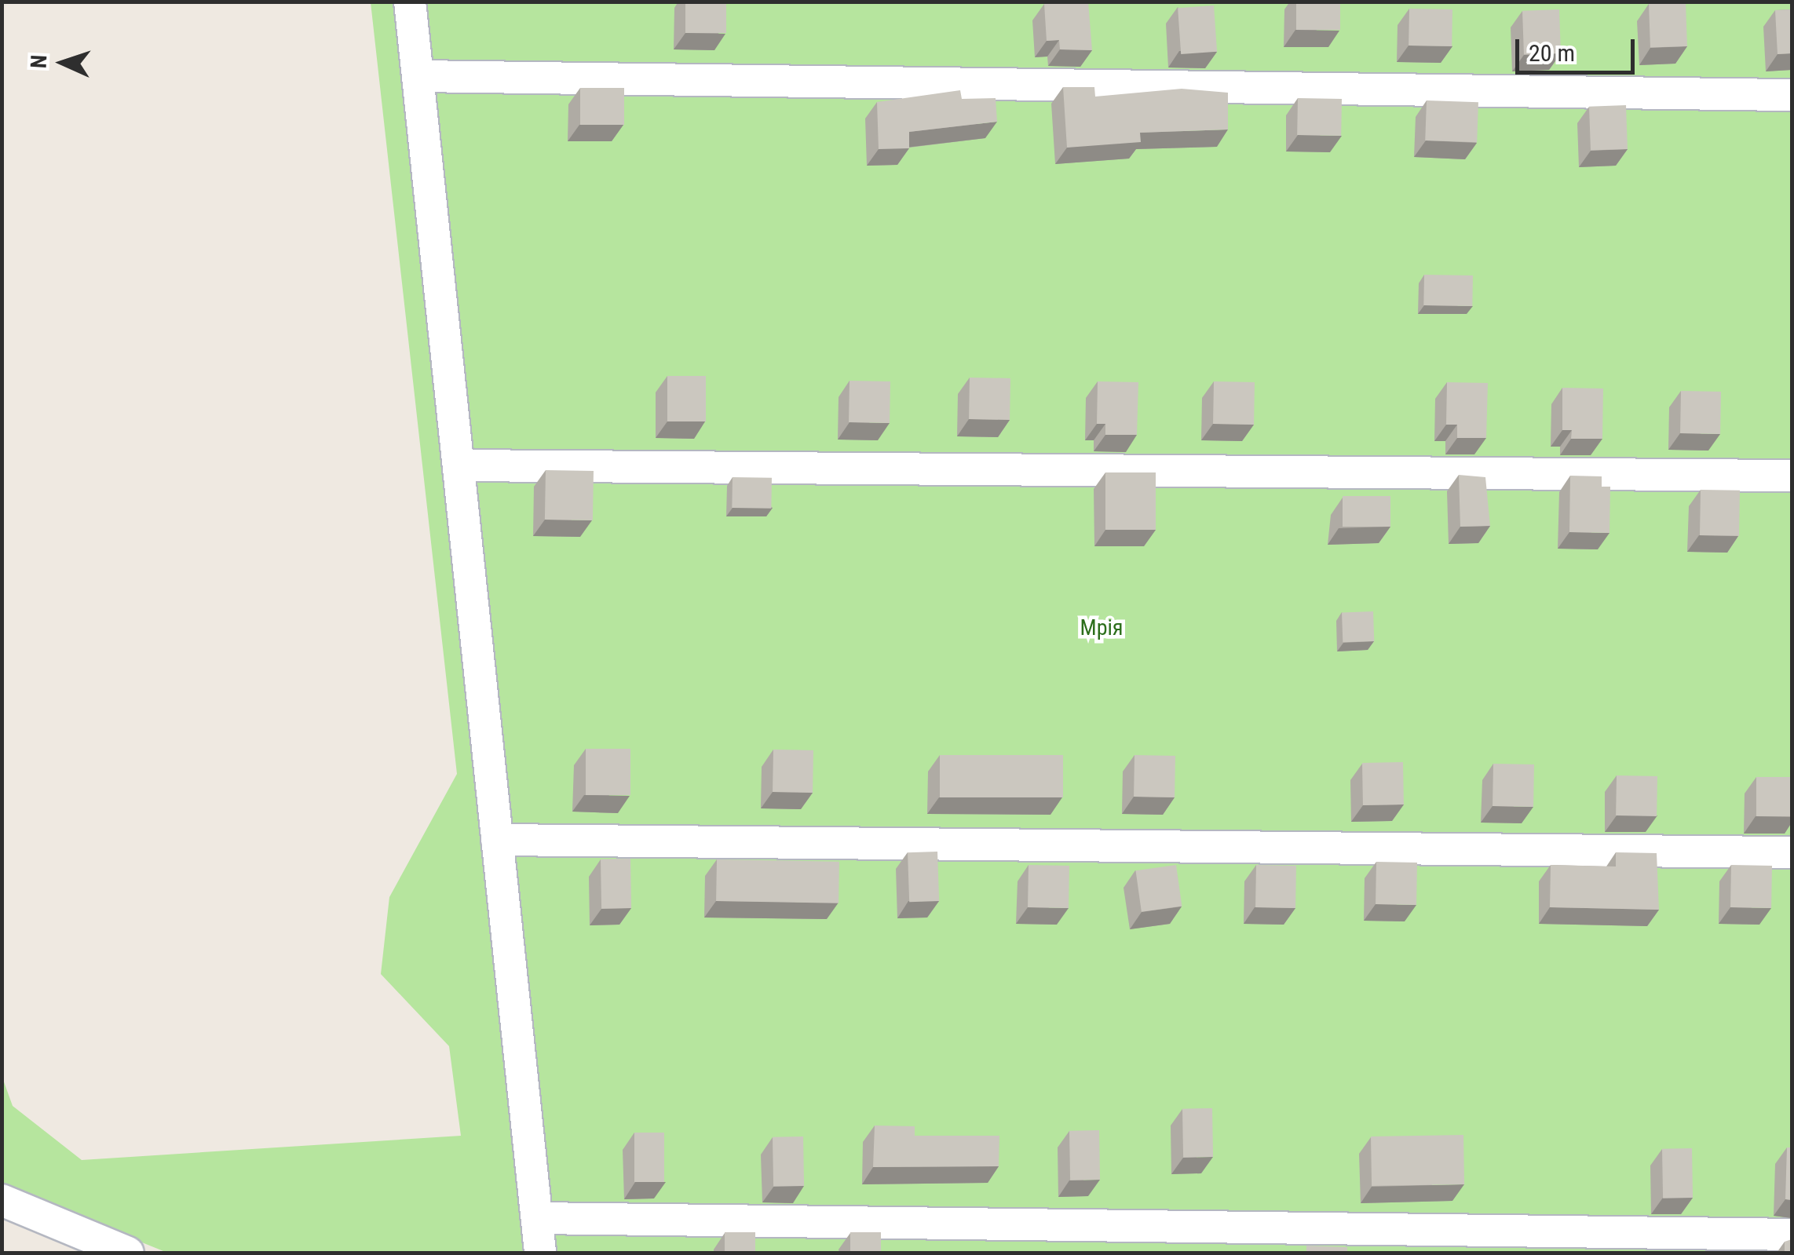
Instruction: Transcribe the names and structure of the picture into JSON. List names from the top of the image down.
{
  "parks": ["Мрія"],
  "scale_bar": "20 m",
  "north": "left"
}
